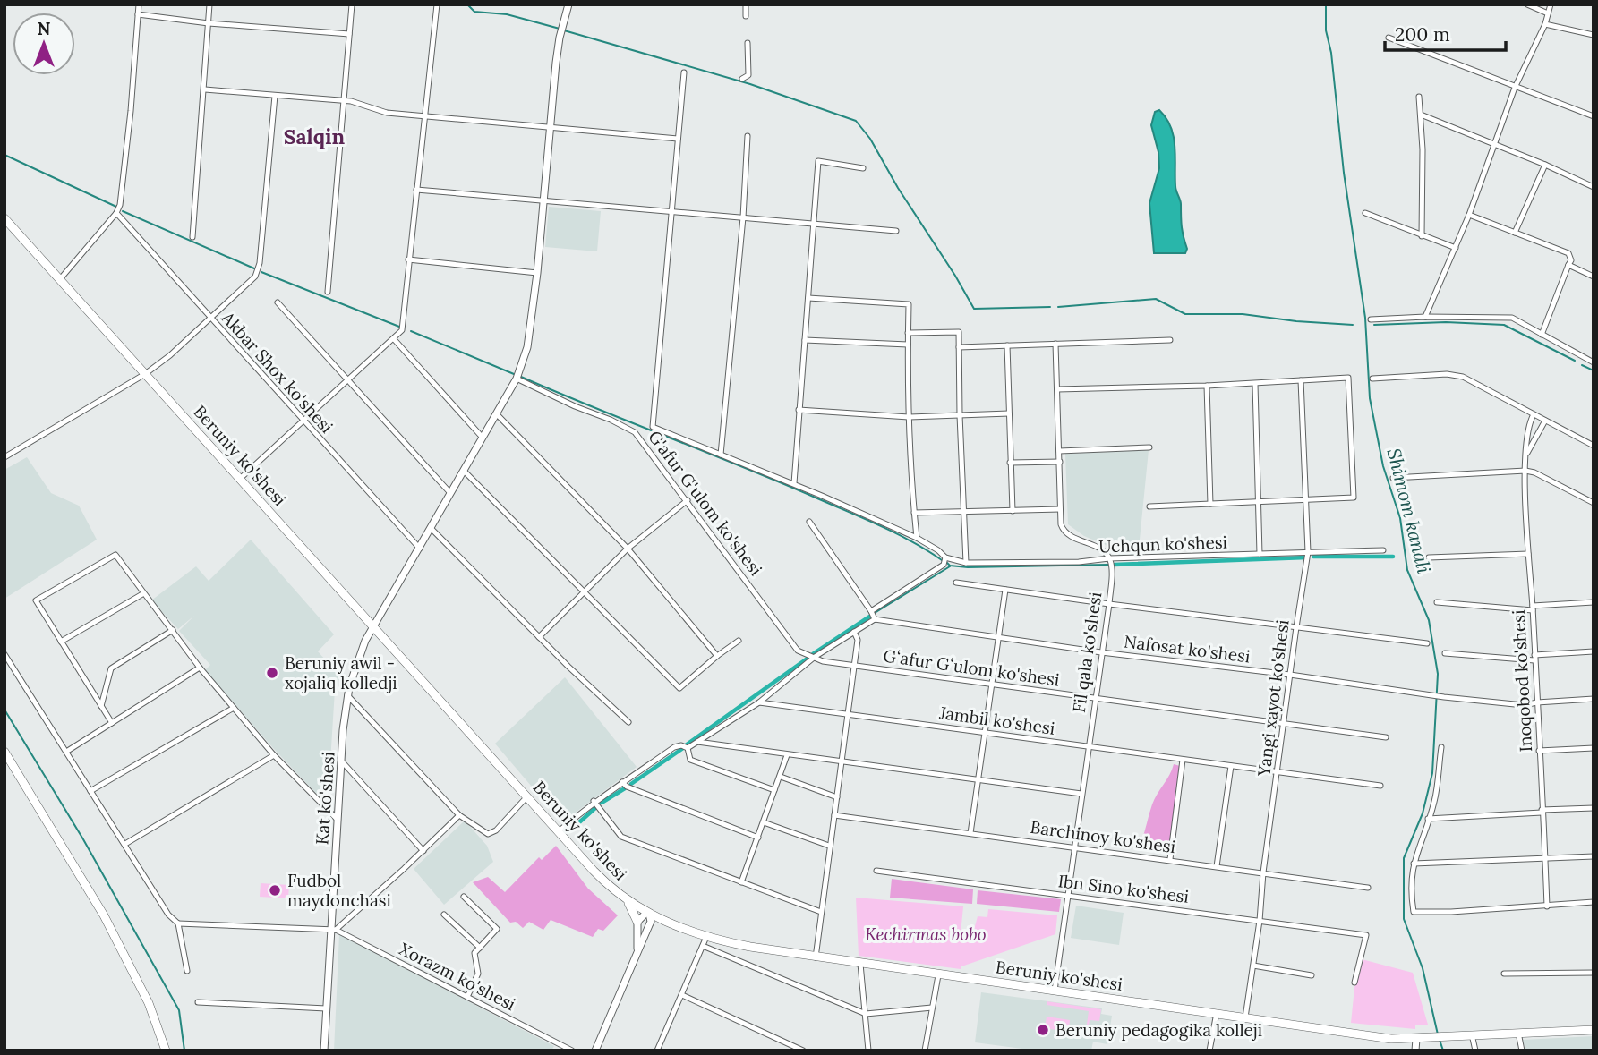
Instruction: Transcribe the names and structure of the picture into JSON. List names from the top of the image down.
{
  "streets": {
    "main road": ["Beruniy ko'shesi"],
    "street": [
      "Akbar Shox ko'shesi",
      "G'afur G'ulom ko'shesi",
      "Uchqun ko'shesi",
      "Nafosat ko'shesi",
      "Fil qala ko'shesi",
      "Gʻafur Gʻulom ko'shesi",
      "Inoqobod ko'shesi",
      "Yangi xayot ko'shesi",
      "Jambil ko'shesi",
      "Kat ko'shesi",
      "Barchinoy ko'shesi",
      "Ibn Sino ko'shesi",
      "Xorazm ko'shesi"
    ]
  },
  "crossings": [
    ["Akbar Shox ko'shesi", "Kat ko'shesi"],
    ["Beruniy ko'shesi", "Fil qala ko'shesi"],
    ["Beruniy ko'shesi", "Yangi xayot ko'shesi"],
    ["Beruniy ko'shesi", "Kat ko'shesi"],
    ["G'afur G'ulom ko'shesi", "Gʻafur Gʻulom ko'shesi"],
    ["G'afur G'ulom ko'shesi", "Kat ko'shesi"],
    ["Uchqun ko'shesi", "Fil qala ko'shesi"],
    ["Uchqun ko'shesi", "Yangi xayot ko'shesi"],
    ["Nafosat ko'shesi", "Fil qala ko'shesi"],
    ["Nafosat ko'shesi", "Inoqobod ko'shesi"],
    ["Nafosat ko'shesi", "Yangi xayot ko'shesi"],
    ["Fil qala ko'shesi", "Gʻafur Gʻulom ko'shesi"],
    ["Fil qala ko'shesi", "Jambil ko'shesi"],
    ["Fil qala ko'shesi", "Barchinoy ko'shesi"],
    ["Fil qala ko'shesi", "Ibn Sino ko'shesi"],
    ["Gʻafur Gʻulom ko'shesi", "Yangi xayot ko'shesi"],
    ["Yangi xayot ko'shesi", "Jambil ko'shesi"],
    ["Yangi xayot ko'shesi", "Barchinoy ko'shesi"],
    ["Yangi xayot ko'shesi", "Ibn Sino ko'shesi"],
    ["Kat ko'shesi", "Xorazm ko'shesi"]
  ],
  "districts": ["Salqin"],
  "water": ["Shimom kanali"],
  "parks": ["Kechirmas bobo"],
  "places": ["Beruniy awil - xojaliq kolledji", "Fudbol maydonchasi", "Beruniy pedagogika kolleji"],
  "scale_bar": "200 m",
  "north": "top"
}
